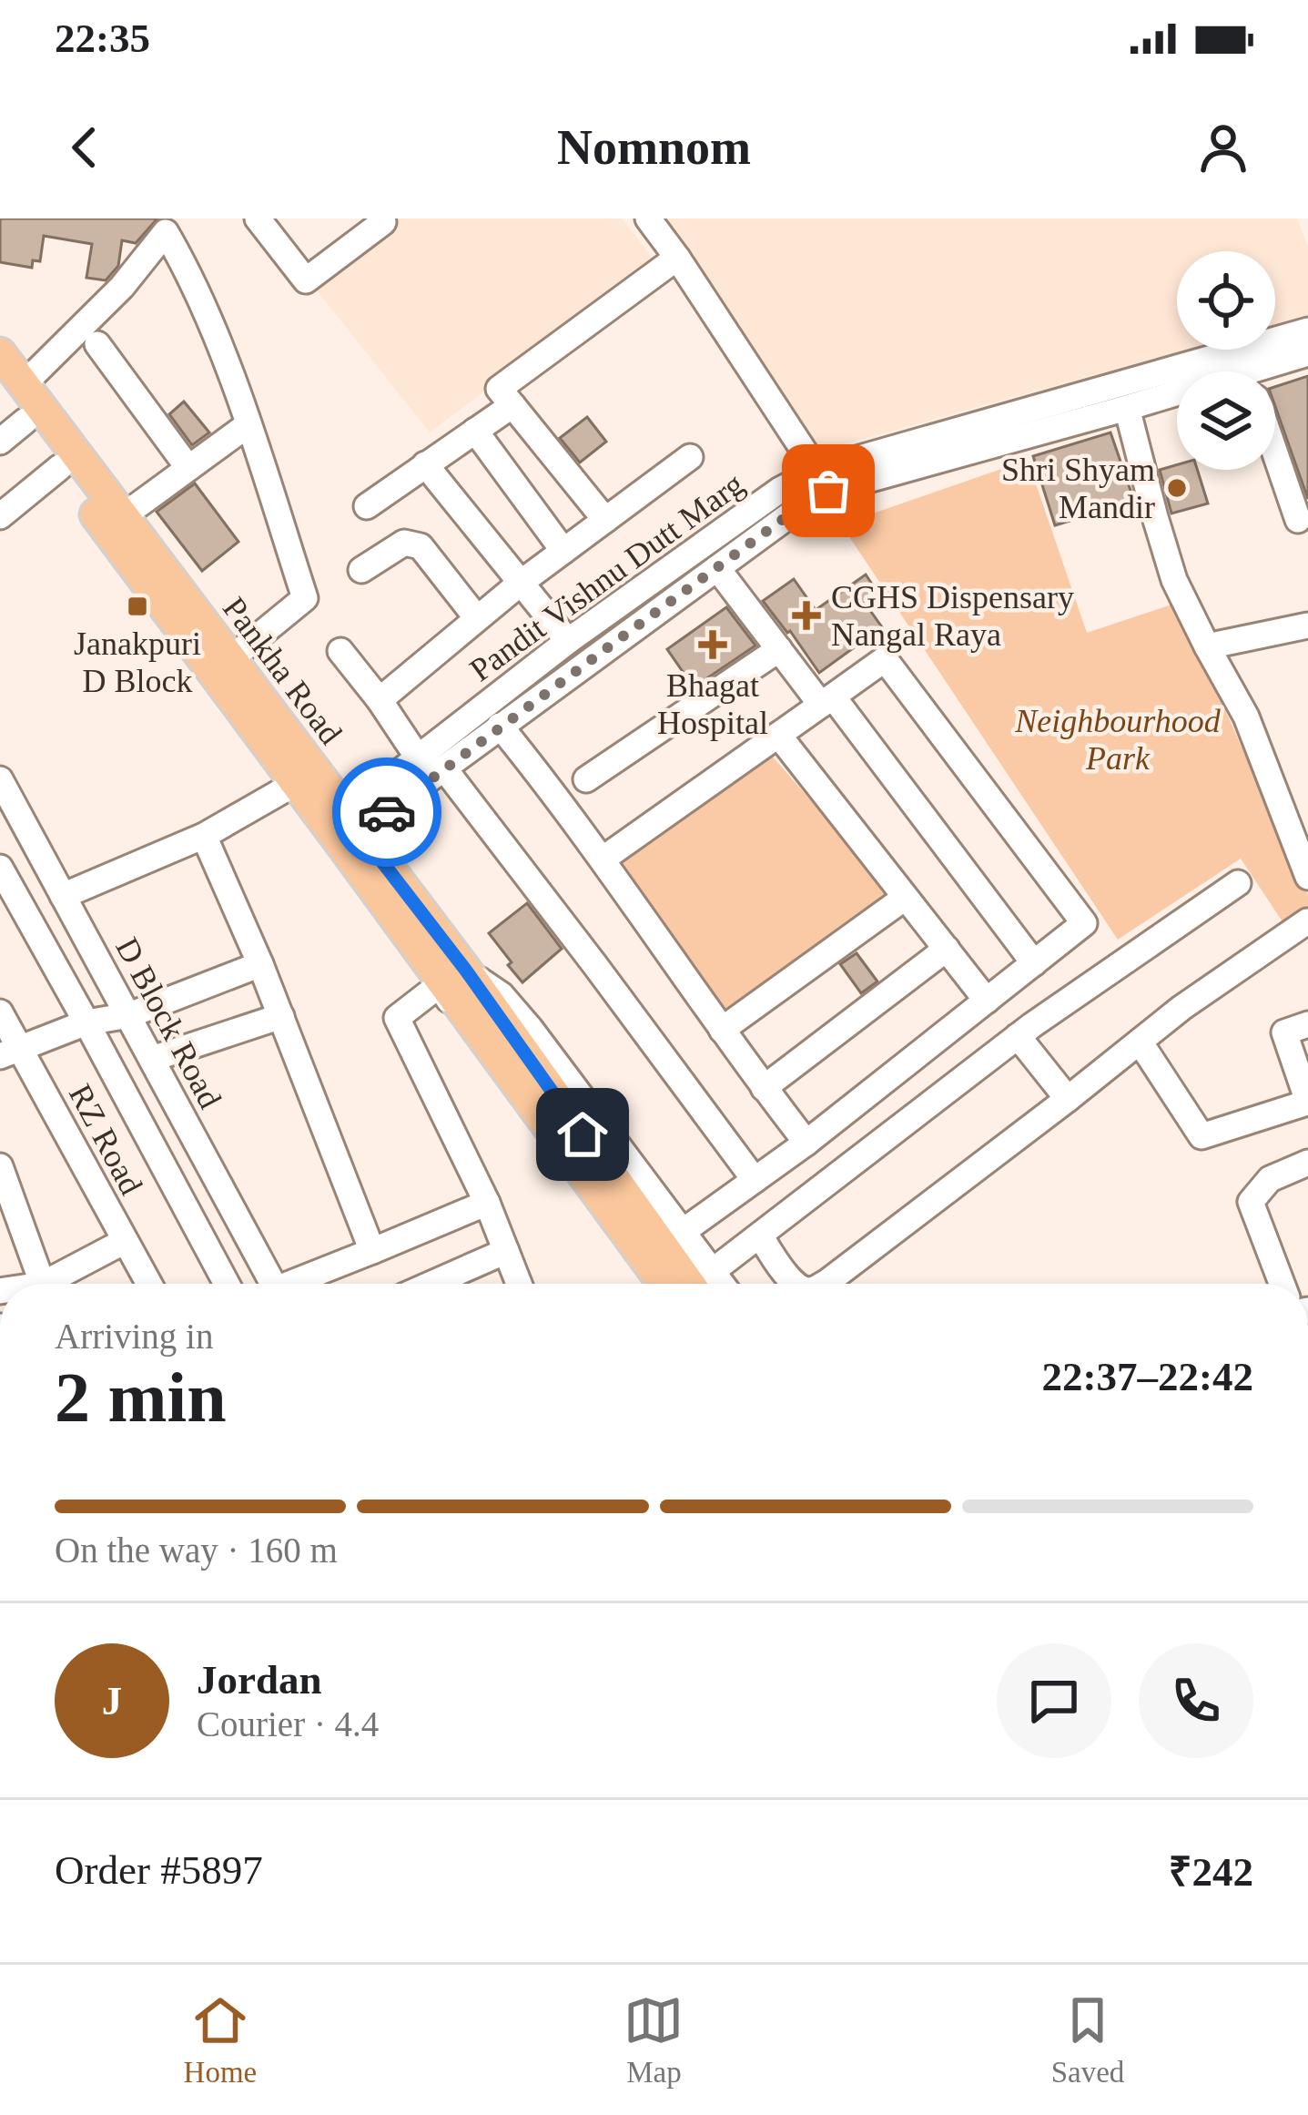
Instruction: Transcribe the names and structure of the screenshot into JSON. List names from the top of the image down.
{
  "streets": {
    "main road": ["Pankha Road"],
    "street": ["Pandit Vishnu Dutt Marg", "D Block Road", "RZ Road"]
  },
  "crossings": [
    ["Pandit Vishnu Dutt Marg", "Pankha Road"]
  ],
  "parks": ["Neighbourhood Park"],
  "places": {
    "other": ["Shri Shyam Mandir"],
    "transit": ["Janakpuri D Block"],
    "health": ["CGHS Dispensary Nangal Raya", "Bhagat Hospital"]
  },
  "page": {
    "status": "22:35",
    "header": "Nomnom",
    "heading": ["2 min", "Arriving in", "22:37–22:42"],
    "panel": [
      "Jordan",
      "Courier · 4.4",
      "Order #5897",
      "₹242"
    ],
    "bar": "On the way · 160 m",
    "round": "J",
    "tabs": ["Home", "Map", "Saved"]
  }
}
